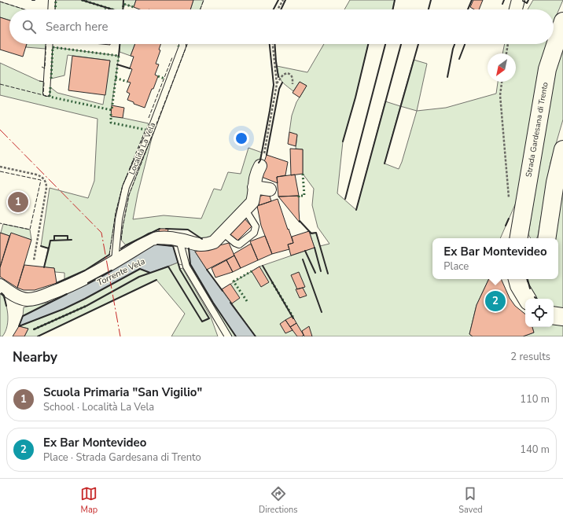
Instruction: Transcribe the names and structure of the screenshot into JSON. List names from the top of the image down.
{
  "streets": {
    "main road": ["Strada Gardesana di Trento"],
    "lane": ["Località La Vela"]
  },
  "water": ["Torrente Vela"],
  "north": "bottom left",
  "page": {
    "search": "Search here",
    "pins": ["1", "2"],
    "popup": ["Ex Bar Montevideo", "Place"],
    "heading": ["Nearby", "2 results"],
    "list": [
      {
        "mark": "1",
        "name": "Scuola Primaria \"San Vigilio\"",
        "note": "School · Località La Vela",
        "value": "110 m"
      },
      {
        "mark": "2",
        "name": "Ex Bar Montevideo",
        "note": "Place · Strada Gardesana di Trento",
        "value": "140 m"
      }
    ],
    "nav": ["Map", "Directions", "Saved"]
  }
}
